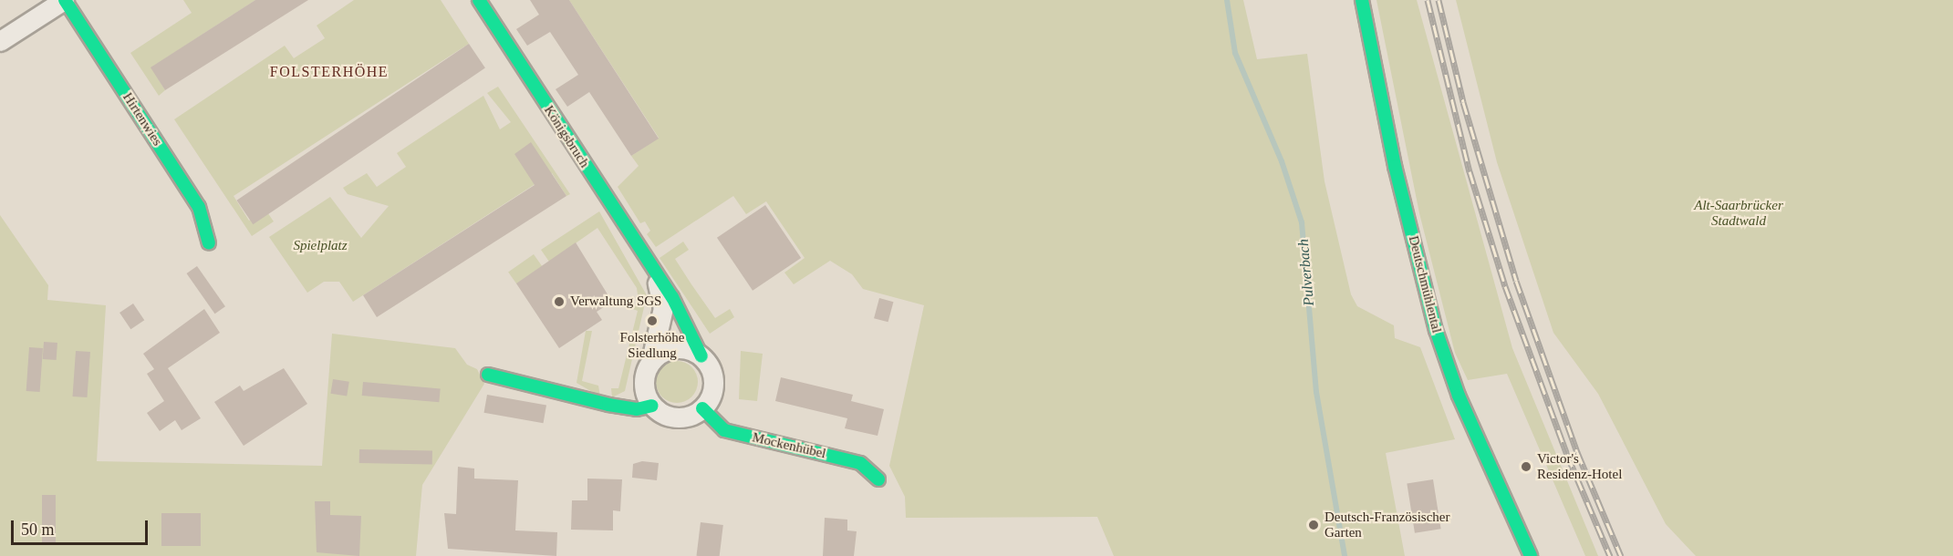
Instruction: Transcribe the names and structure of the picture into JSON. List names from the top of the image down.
{
  "streets": {
    "street": [
      "Hirtenwies",
      "Königsbruch",
      "Deutschmühlental",
      "Mockenhübel"
    ]
  },
  "crossings": [
    ["Königsbruch", "Mockenhübel"]
  ],
  "districts": ["FOLSTERHÖHE"],
  "water": ["Pulverbach"],
  "parks": ["Alt-Saarbrücker Stadtwald", "Spielplatz"],
  "places": [
    "Verwaltung SGS",
    "Folsterhöhe Siedlung",
    "Victor's Residenz-Hotel",
    "Deutsch-Französischer Garten"
  ],
  "scale_bar": "50 m"
}
